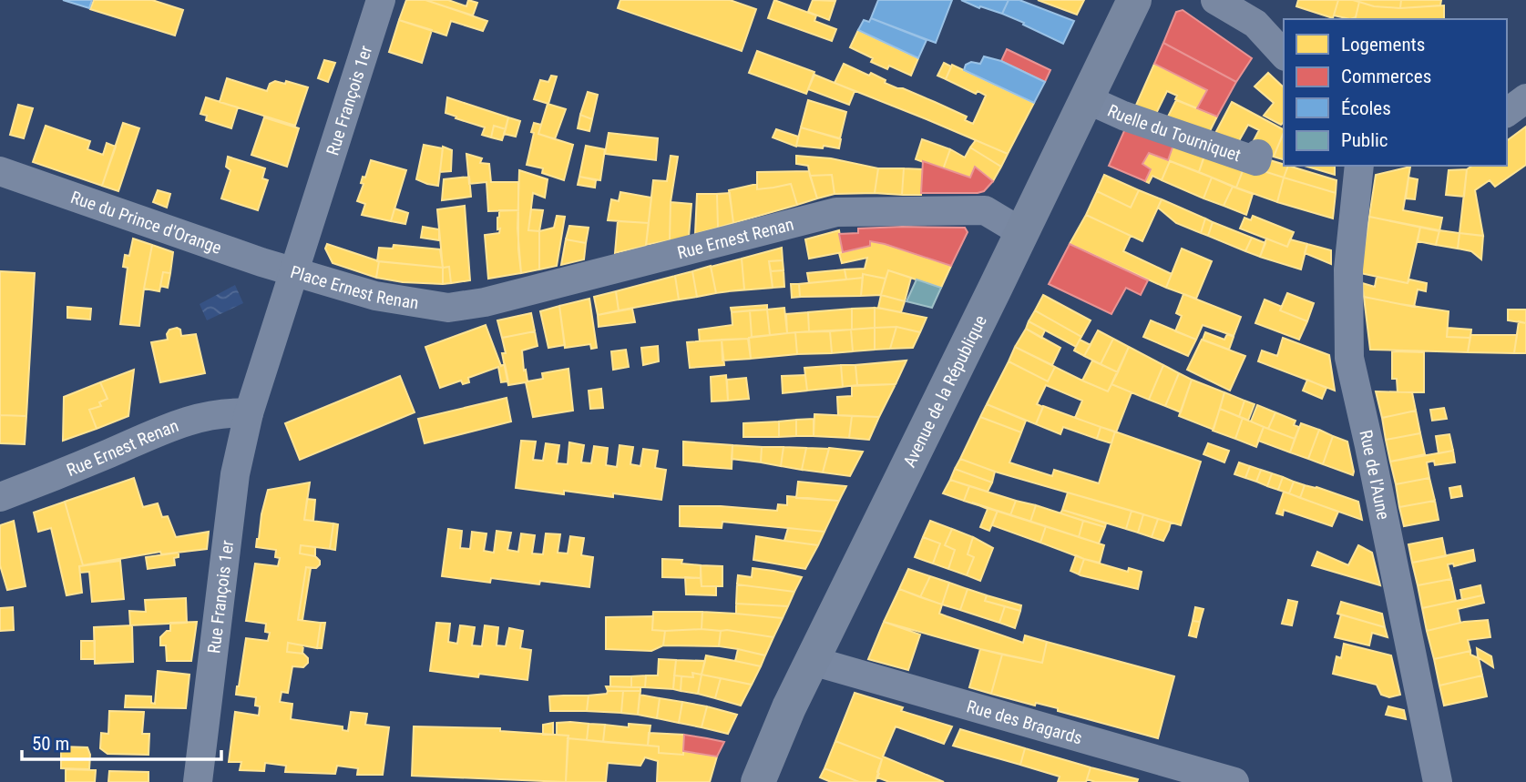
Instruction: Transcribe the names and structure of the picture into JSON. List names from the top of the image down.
{
  "streets": {
    "main road": ["Avenue de la République"],
    "street": [
      "Rue François 1er",
      "Ruelle du Tourniquet",
      "Rue du Prince d'Orange",
      "Rue Ernest Renan",
      "Place Ernest Renan",
      "Rue de l'Aune",
      "Rue des Bragards"
    ]
  },
  "crossings": [
    ["Rue François 1er", "Rue du Prince d'Orange"],
    ["Rue François 1er", "Rue Ernest Renan"],
    ["Rue François 1er", "Place Ernest Renan"],
    ["Ruelle du Tourniquet", "Avenue de la République"],
    ["Rue du Prince d'Orange", "Place Ernest Renan"],
    ["Rue Ernest Renan", "Place Ernest Renan"],
    ["Rue Ernest Renan", "Avenue de la République"],
    ["Avenue de la République", "Rue des Bragards"]
  ],
  "legend": [
    "Logements",
    "Commerces",
    "Écoles",
    "Public"
  ],
  "scale_bar": "50 m"
}
